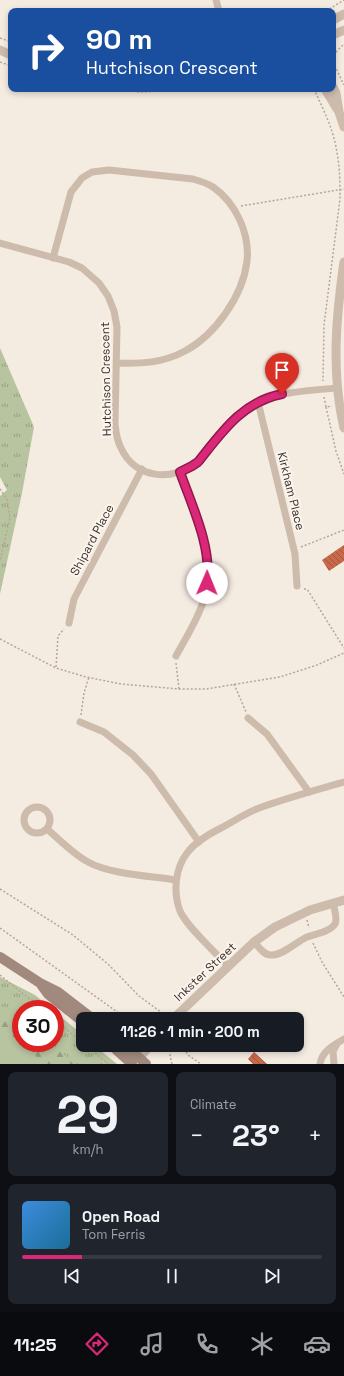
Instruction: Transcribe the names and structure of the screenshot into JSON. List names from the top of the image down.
{
  "streets": {
    "street": [
      "Hutchison Crescent",
      "Kirkham Place",
      "Shipard Place",
      "Inkster Street"
    ]
  },
  "crossings": [
    ["Hutchison Crescent", "Kirkham Place"],
    ["Hutchison Crescent", "Shipard Place"]
  ],
  "page": {
    "turn": ["90 m", "Hutchison Crescent"],
    "limit": "30",
    "trip": "11:26 · 1 min · 200 m",
    "tile": [
      ["29", "km/h"],
      "Climate"
    ],
    "heat": ["−", "23°", "+"],
    "song": ["Open Road", "Tom Ferris"],
    "tabs": "11:25"
  }
}
